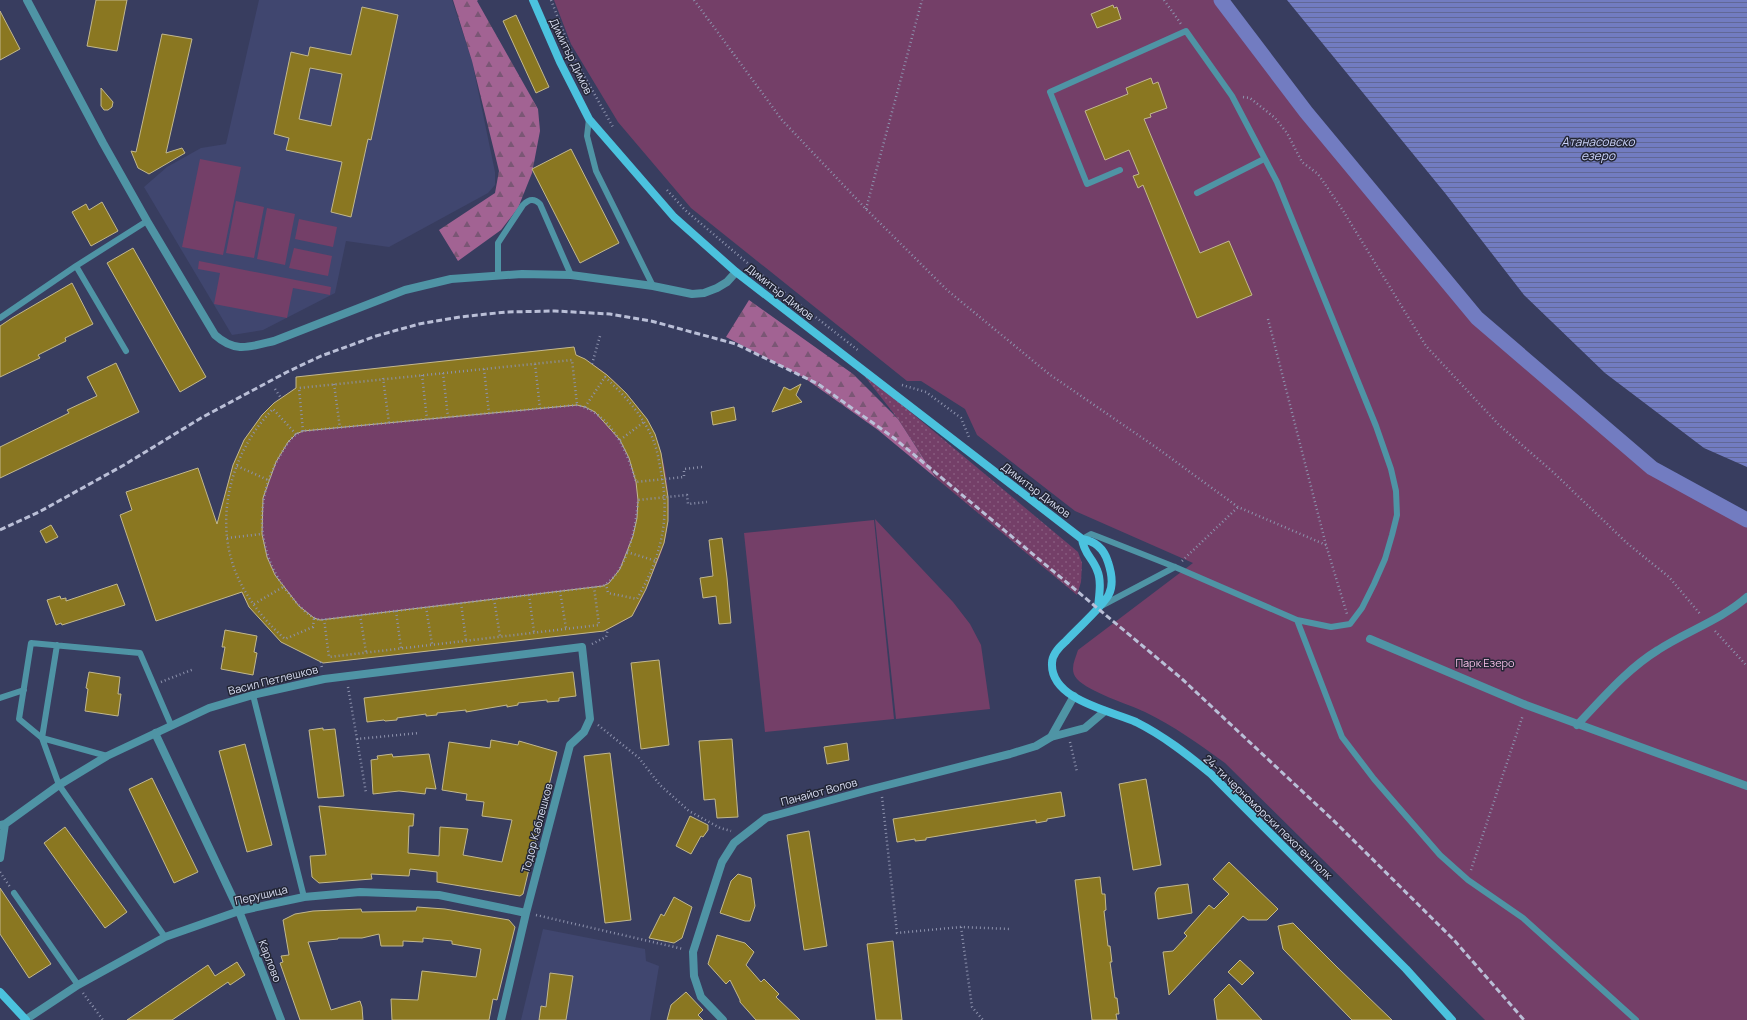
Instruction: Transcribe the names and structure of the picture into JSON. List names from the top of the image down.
{
  "streets": {
    "main road": ["Димитър Димов", "24-ти черноморски пехотен полк"],
    "street": [
      "Васил Петлешков",
      "Панайот Волов",
      "Тодор Каблешков",
      "Перущица",
      "Карлово"
    ]
  },
  "crossings": [
    ["Димитър Димов", "24-ти черноморски пехотен полк"],
    ["Васил Петлешков", "Карлово"],
    ["Панайот Волов", "24-ти черноморски пехотен полк"],
    ["Тодор Каблешков", "Перущица"],
    ["Перущица", "Карлово"]
  ],
  "water": ["Атанасовско езеро"],
  "parks": ["Парк Езеро"]
}
